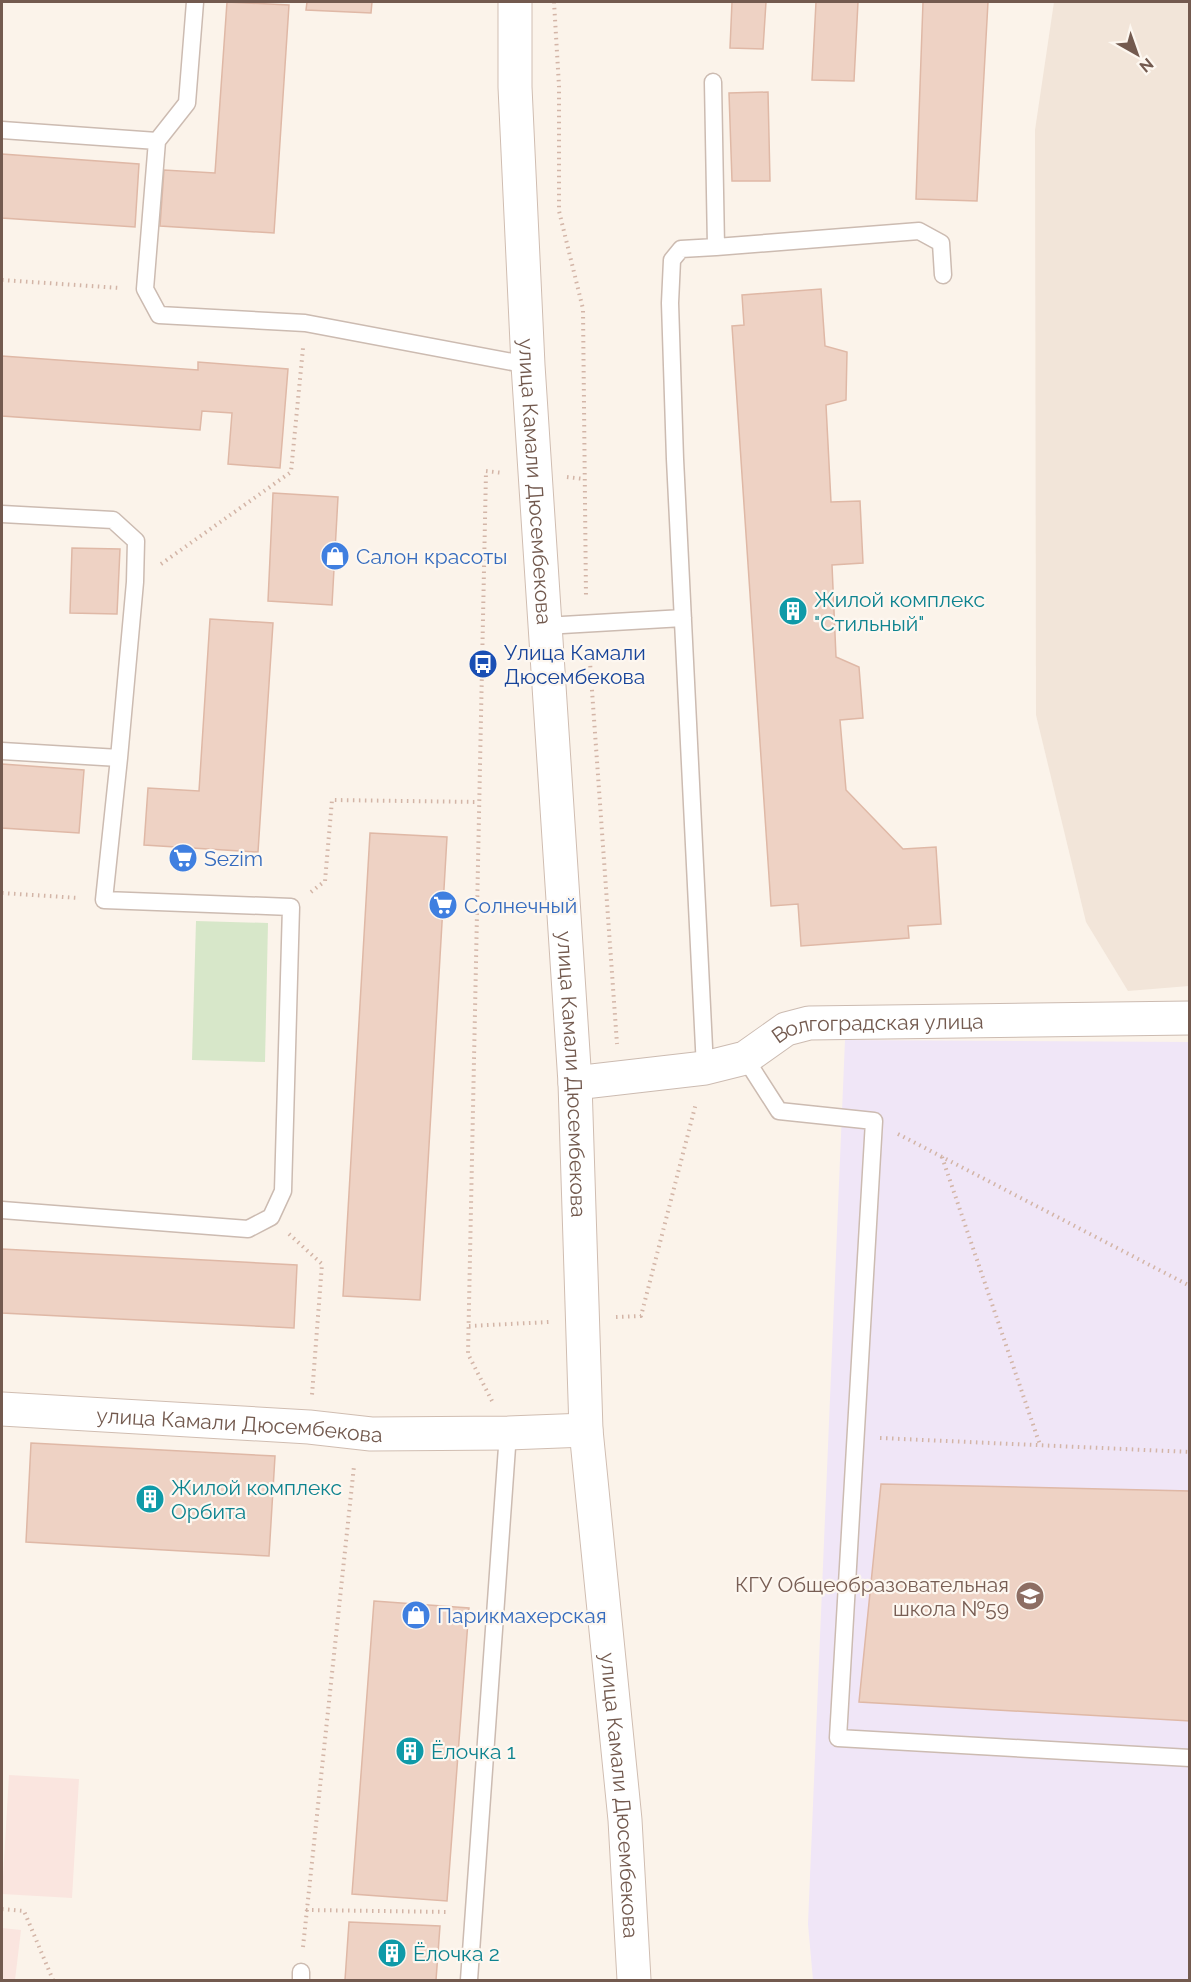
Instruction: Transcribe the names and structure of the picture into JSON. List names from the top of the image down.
{
  "streets": {
    "main road": ["улица Камали Дюсембекова", "Волгоградская улица"]
  },
  "crossings": [
    ["улица Камали Дюсембекова", "Волгоградская улица"]
  ],
  "places": {
    "shop": ["Салон красоты", "Парикмахерская"],
    "building": [
      "Жилой комплекс \"Стильный\"",
      "Жилой комплекс Орбита",
      "Ёлочка 1",
      "Ёлочка 2"
    ],
    "bus stop": ["Улица Камали Дюсембекова"],
    "supermarket": ["Sezim", "Солнечный"],
    "school or university": ["КГУ Общеобразовательная школа №59"]
  },
  "north": "bottom right"
}
